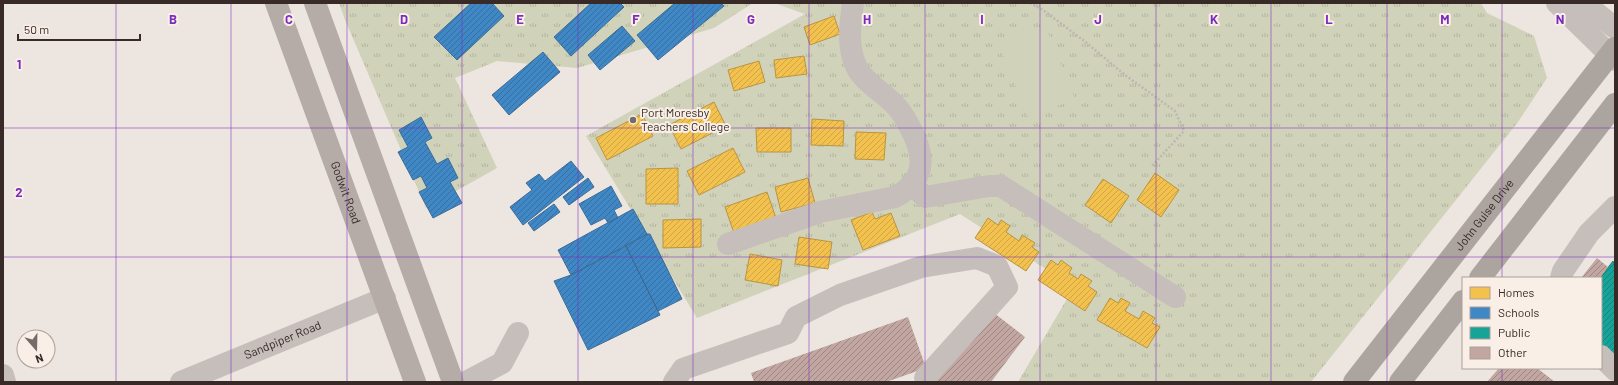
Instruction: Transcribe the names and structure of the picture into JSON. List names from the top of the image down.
{
  "streets": {
    "highway": ["John Guise Drive"],
    "main road": ["Godwit Road"],
    "street": ["Sandpiper Road"]
  },
  "crossings": [
    ["Godwit Road", "Sandpiper Road"]
  ],
  "places": ["Port Moresby Teachers College"],
  "legend": [
    "Homes",
    "Schools",
    "Public",
    "Other"
  ],
  "scale_bar": "50 m",
  "north": "bottom",
  "grid": {
    "columns": [
      "B",
      "C",
      "D",
      "E",
      "F",
      "G",
      "H",
      "I",
      "J",
      "K",
      "L",
      "M",
      "N"
    ],
    "rows": ["1", "2"]
  }
}
